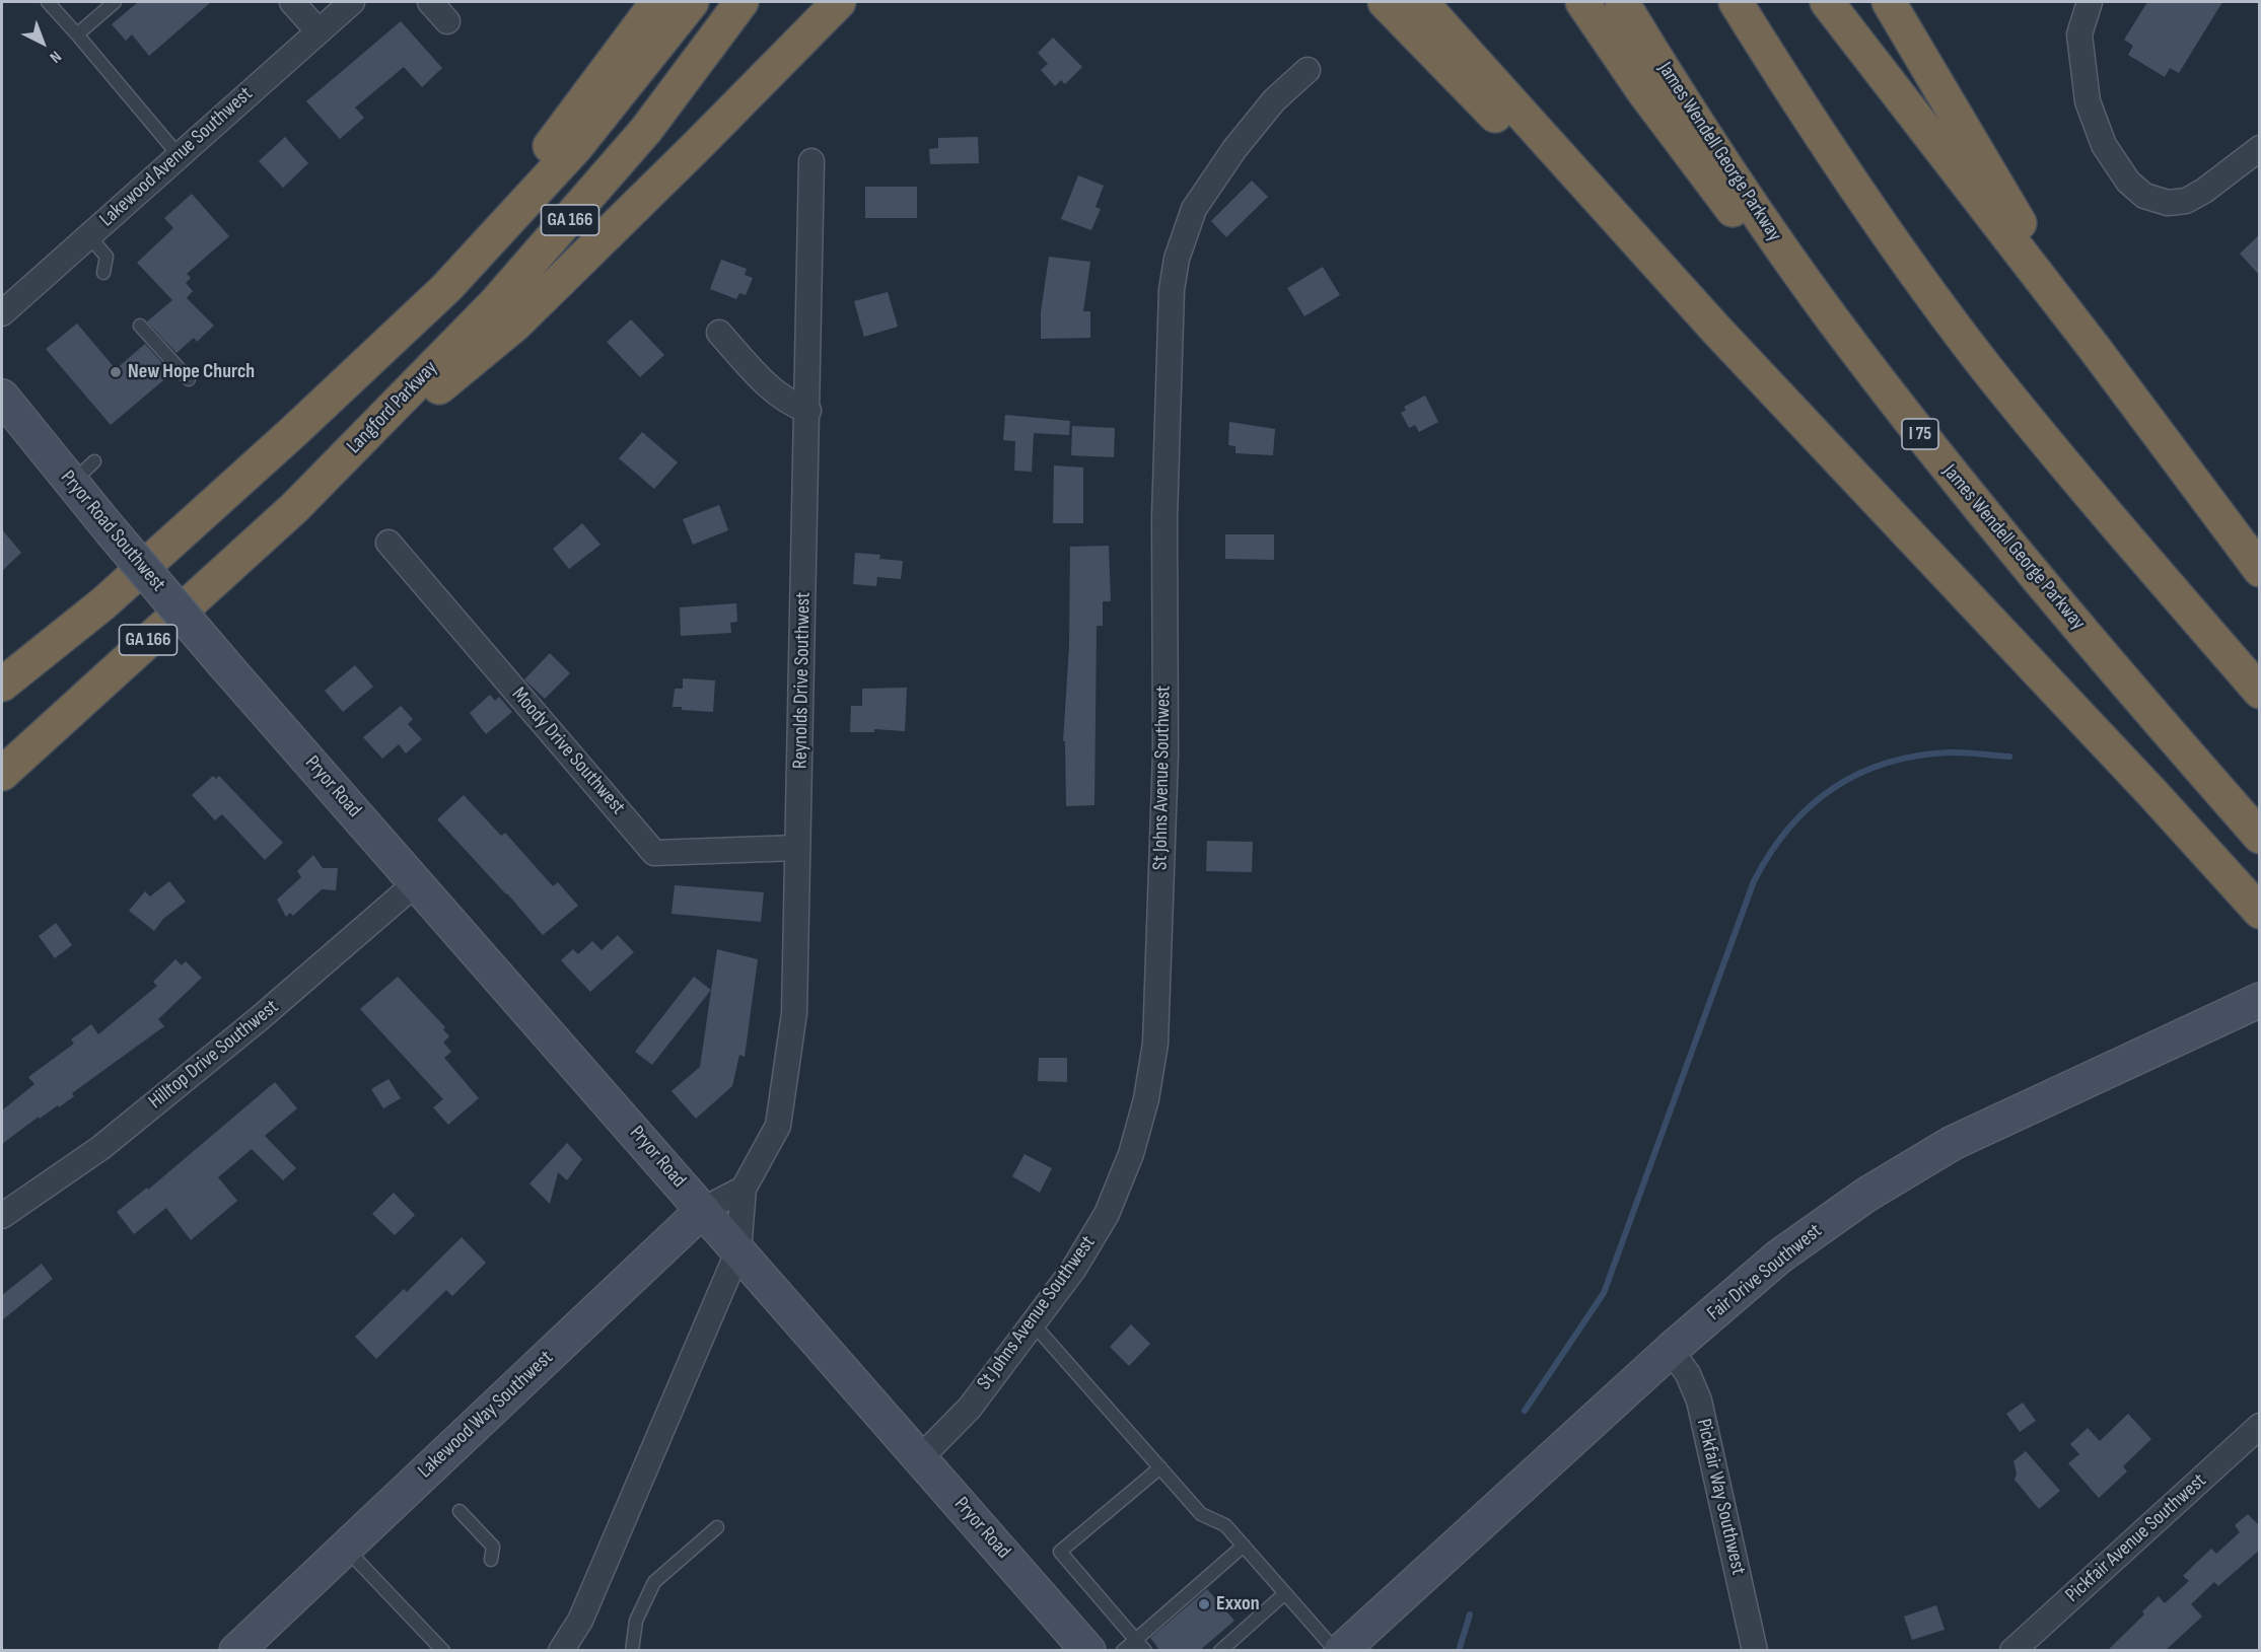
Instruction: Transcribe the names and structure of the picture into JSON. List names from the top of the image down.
{
  "streets": {
    "highway": [
      "James Wendell George Parkway",
      "GA 166",
      "Langford Parkway",
      "I 75"
    ],
    "street": [
      "Lakewood Avenue Southwest",
      "Pryor Road Southwest",
      "Reynolds Drive Southwest",
      "Moody Drive Southwest",
      "St Johns Avenue Southwest",
      "Pryor Road",
      "Hilltop Drive Southwest",
      "Fair Drive Southwest",
      "Lakewood Way Southwest",
      "Pickfair Way Southwest",
      "Pickfair Avenue Southwest"
    ]
  },
  "crossings": [
    ["Pryor Road Southwest", "Pryor Road"],
    ["Reynolds Drive Southwest", "Moody Drive Southwest"],
    ["Reynolds Drive Southwest", "Lakewood Way Southwest"],
    ["St Johns Avenue Southwest", "Pryor Road"],
    ["Pryor Road", "Hilltop Drive Southwest"],
    ["Pryor Road", "Lakewood Way Southwest"],
    ["Fair Drive Southwest", "Pickfair Way Southwest"]
  ],
  "places": ["New Hope Church", "Exxon"],
  "north": "bottom right"
}
